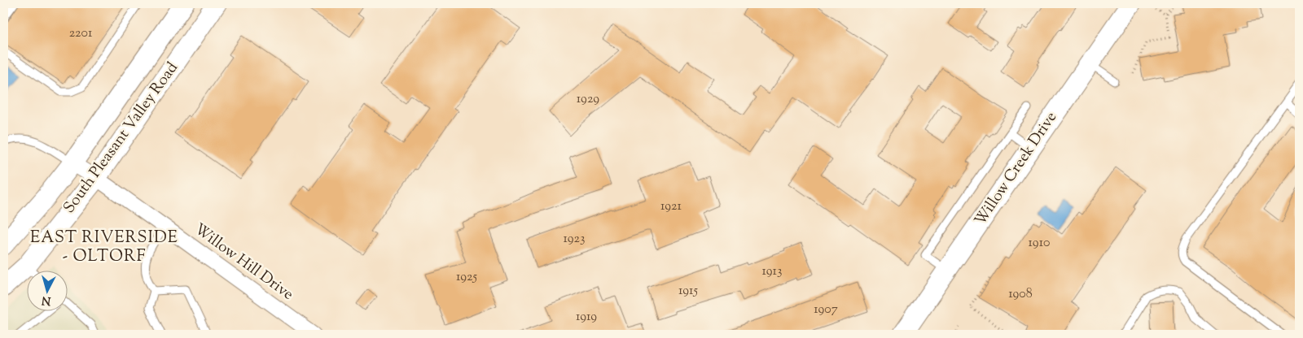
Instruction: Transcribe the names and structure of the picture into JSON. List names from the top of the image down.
{
  "streets": {
    "main road": ["South Pleasant Valley Road", "Willow Creek Drive"],
    "street": ["Willow Hill Drive"]
  },
  "crossings": [
    ["South Pleasant Valley Road", "Willow Hill Drive"]
  ],
  "districts": ["EAST RIVERSIDE - OLTORF"],
  "house_numbers": [
    "2201",
    "1929",
    "1921",
    "1923",
    "1910",
    "1913",
    "1925",
    "1915",
    "1908",
    "1907",
    "1919"
  ],
  "north": "bottom"
}
